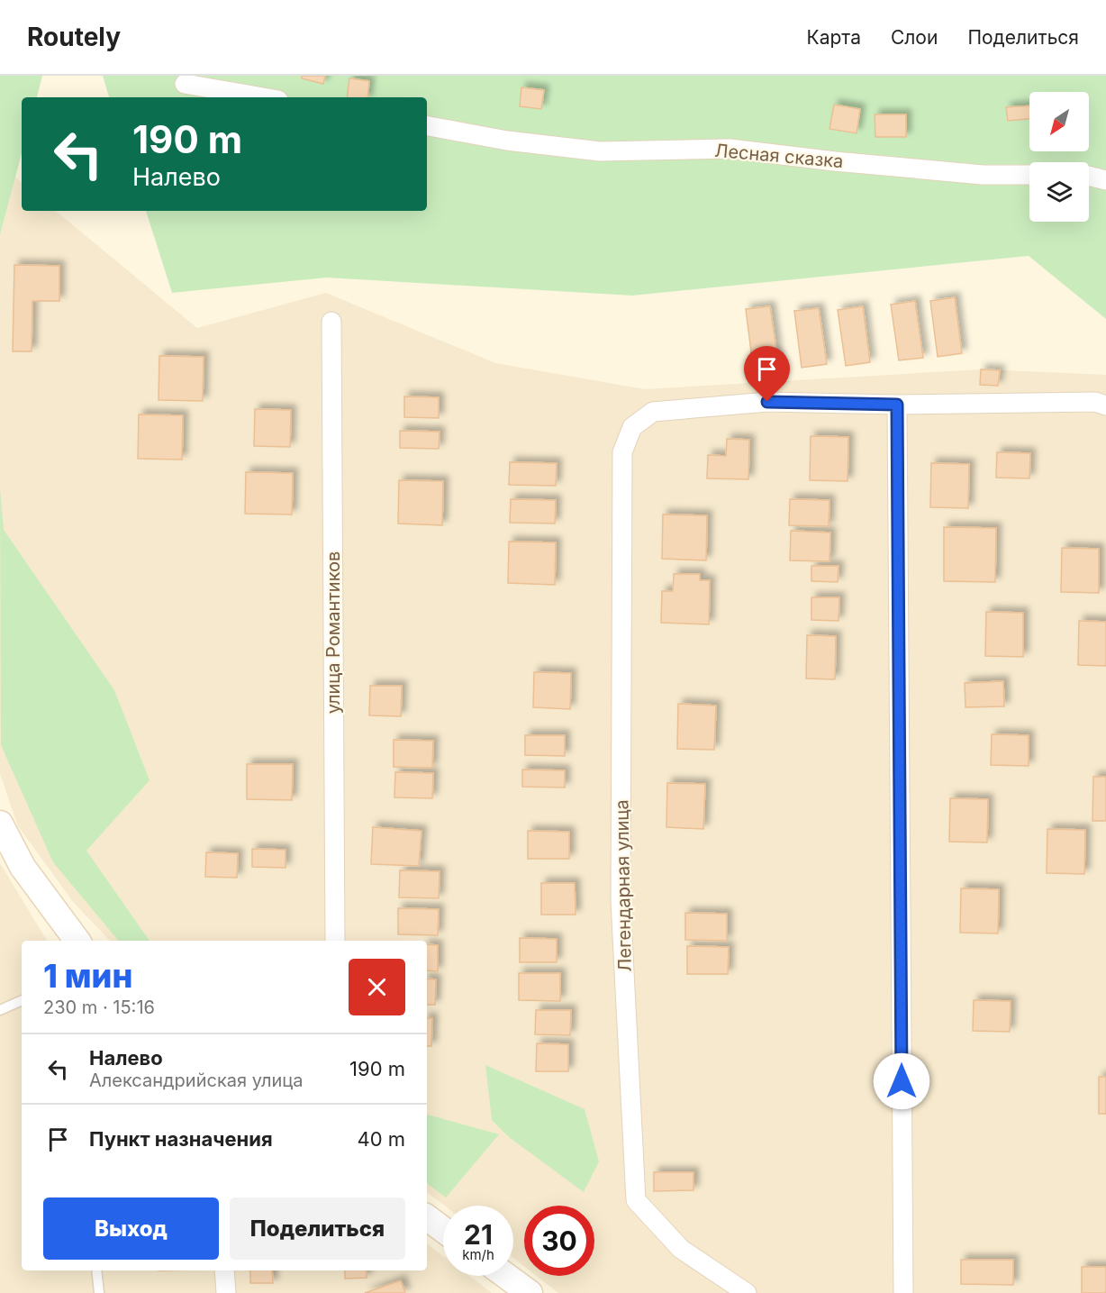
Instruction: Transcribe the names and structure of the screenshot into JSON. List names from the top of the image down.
{
  "streets": {
    "street": ["Лесная сказка", "улица Романтиков", "Легендарная улица"]
  },
  "north": "bottom left",
  "page": {
    "header": "Routely",
    "nav": ["Карта", "Слои", "Поделиться"],
    "turn": ["190 m", "Налево"],
    "heading": ["1 мин", "230 m · 15:16"],
    "list": [
      {
        "name": "Налево",
        "note": "Александрийская улица",
        "value": "190 m"
      },
      {
        "name": "Пункт назначения",
        "value": "40 m"
      }
    ],
    "buttons": ["Выход", "Поделиться"],
    "speed": "21 km/h",
    "limit": "30"
  }
}
